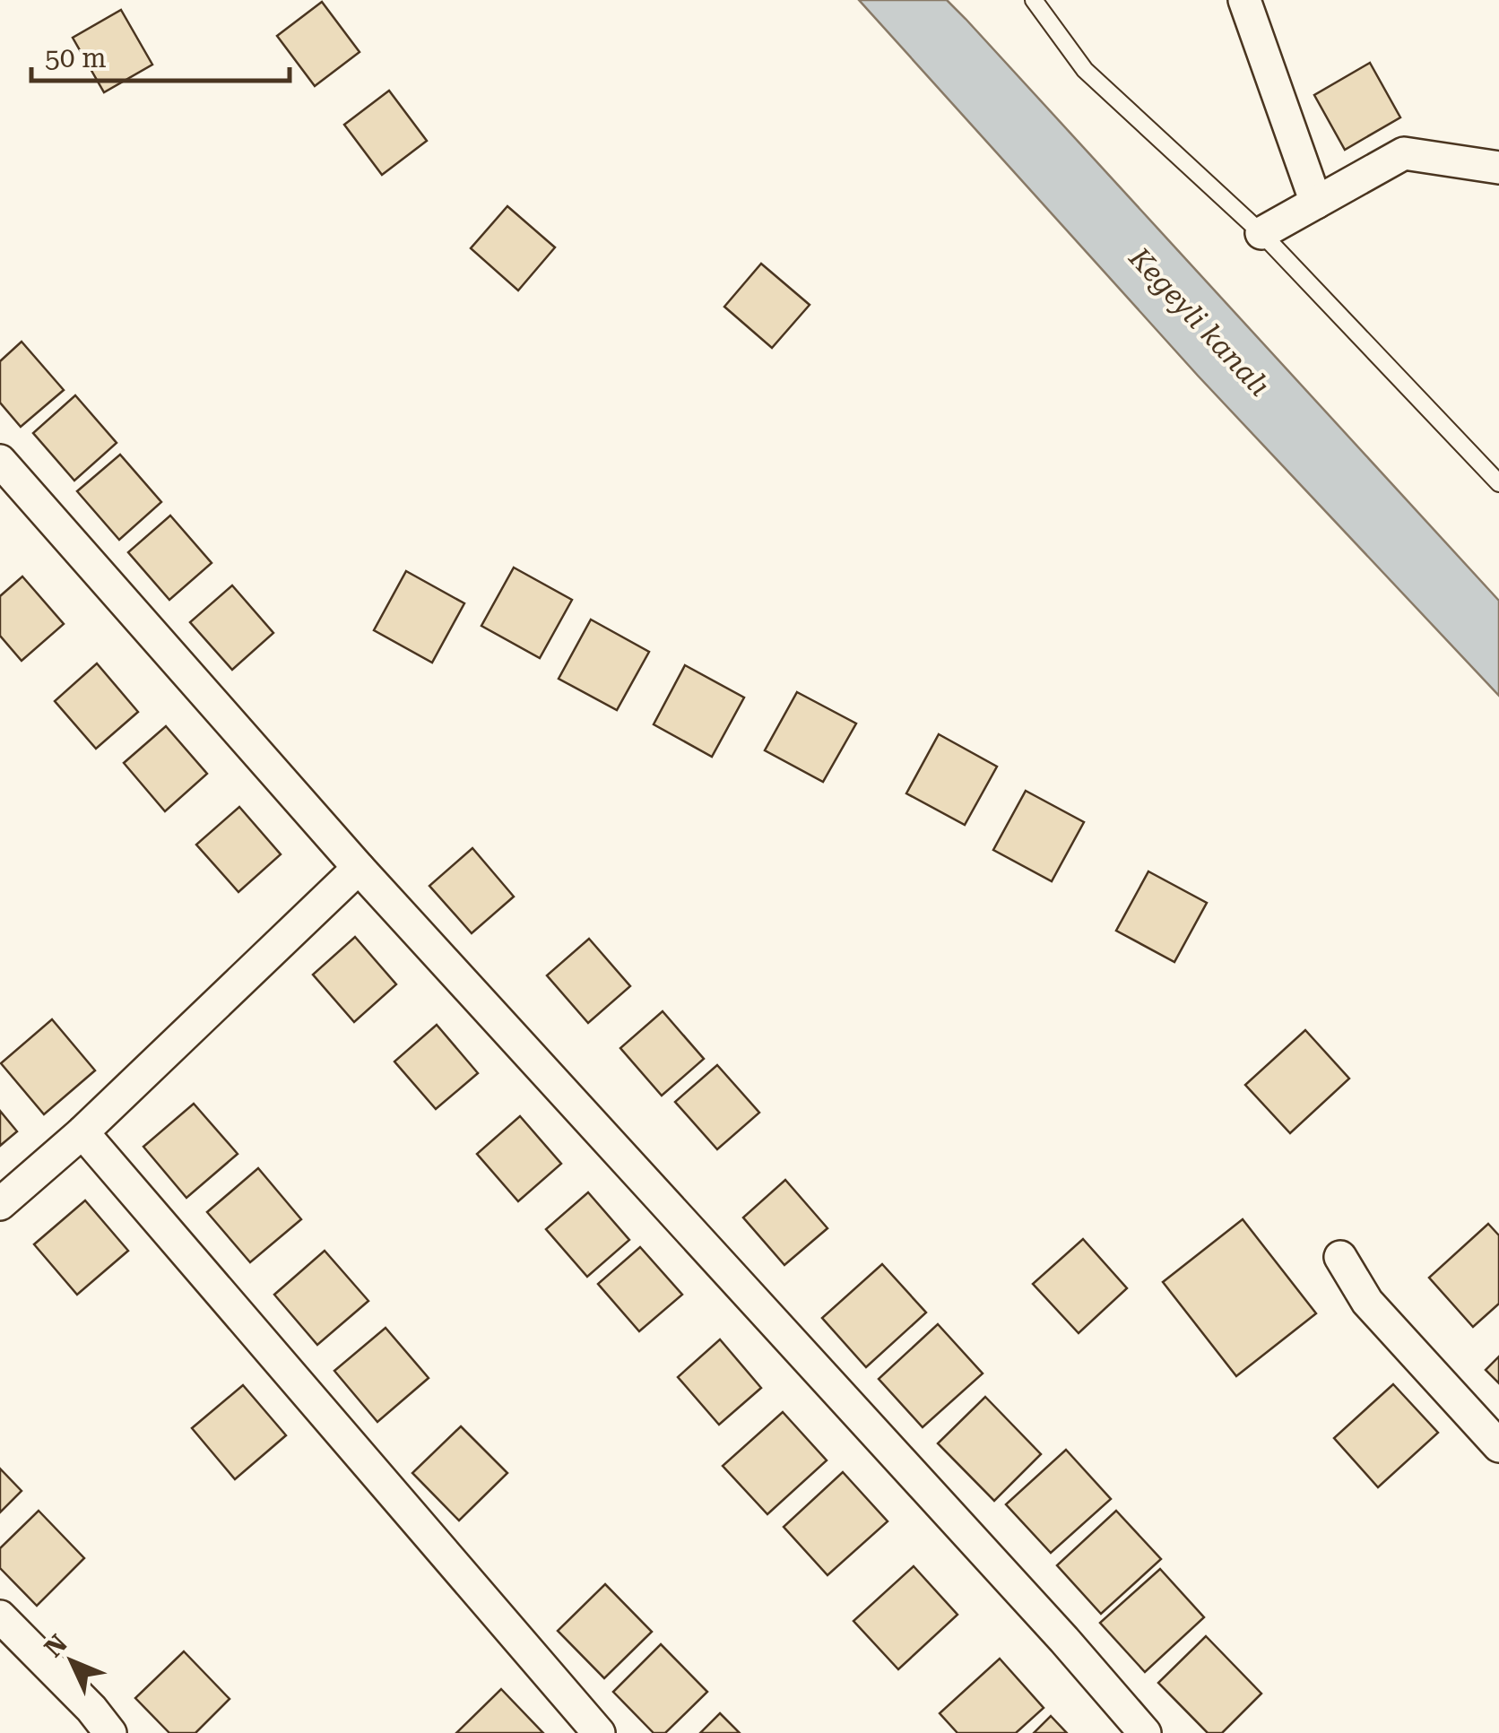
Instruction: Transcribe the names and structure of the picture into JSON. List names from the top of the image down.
{
  "water": ["Kegeyli kanalı"],
  "scale_bar": "50 m",
  "north": "top left"
}
